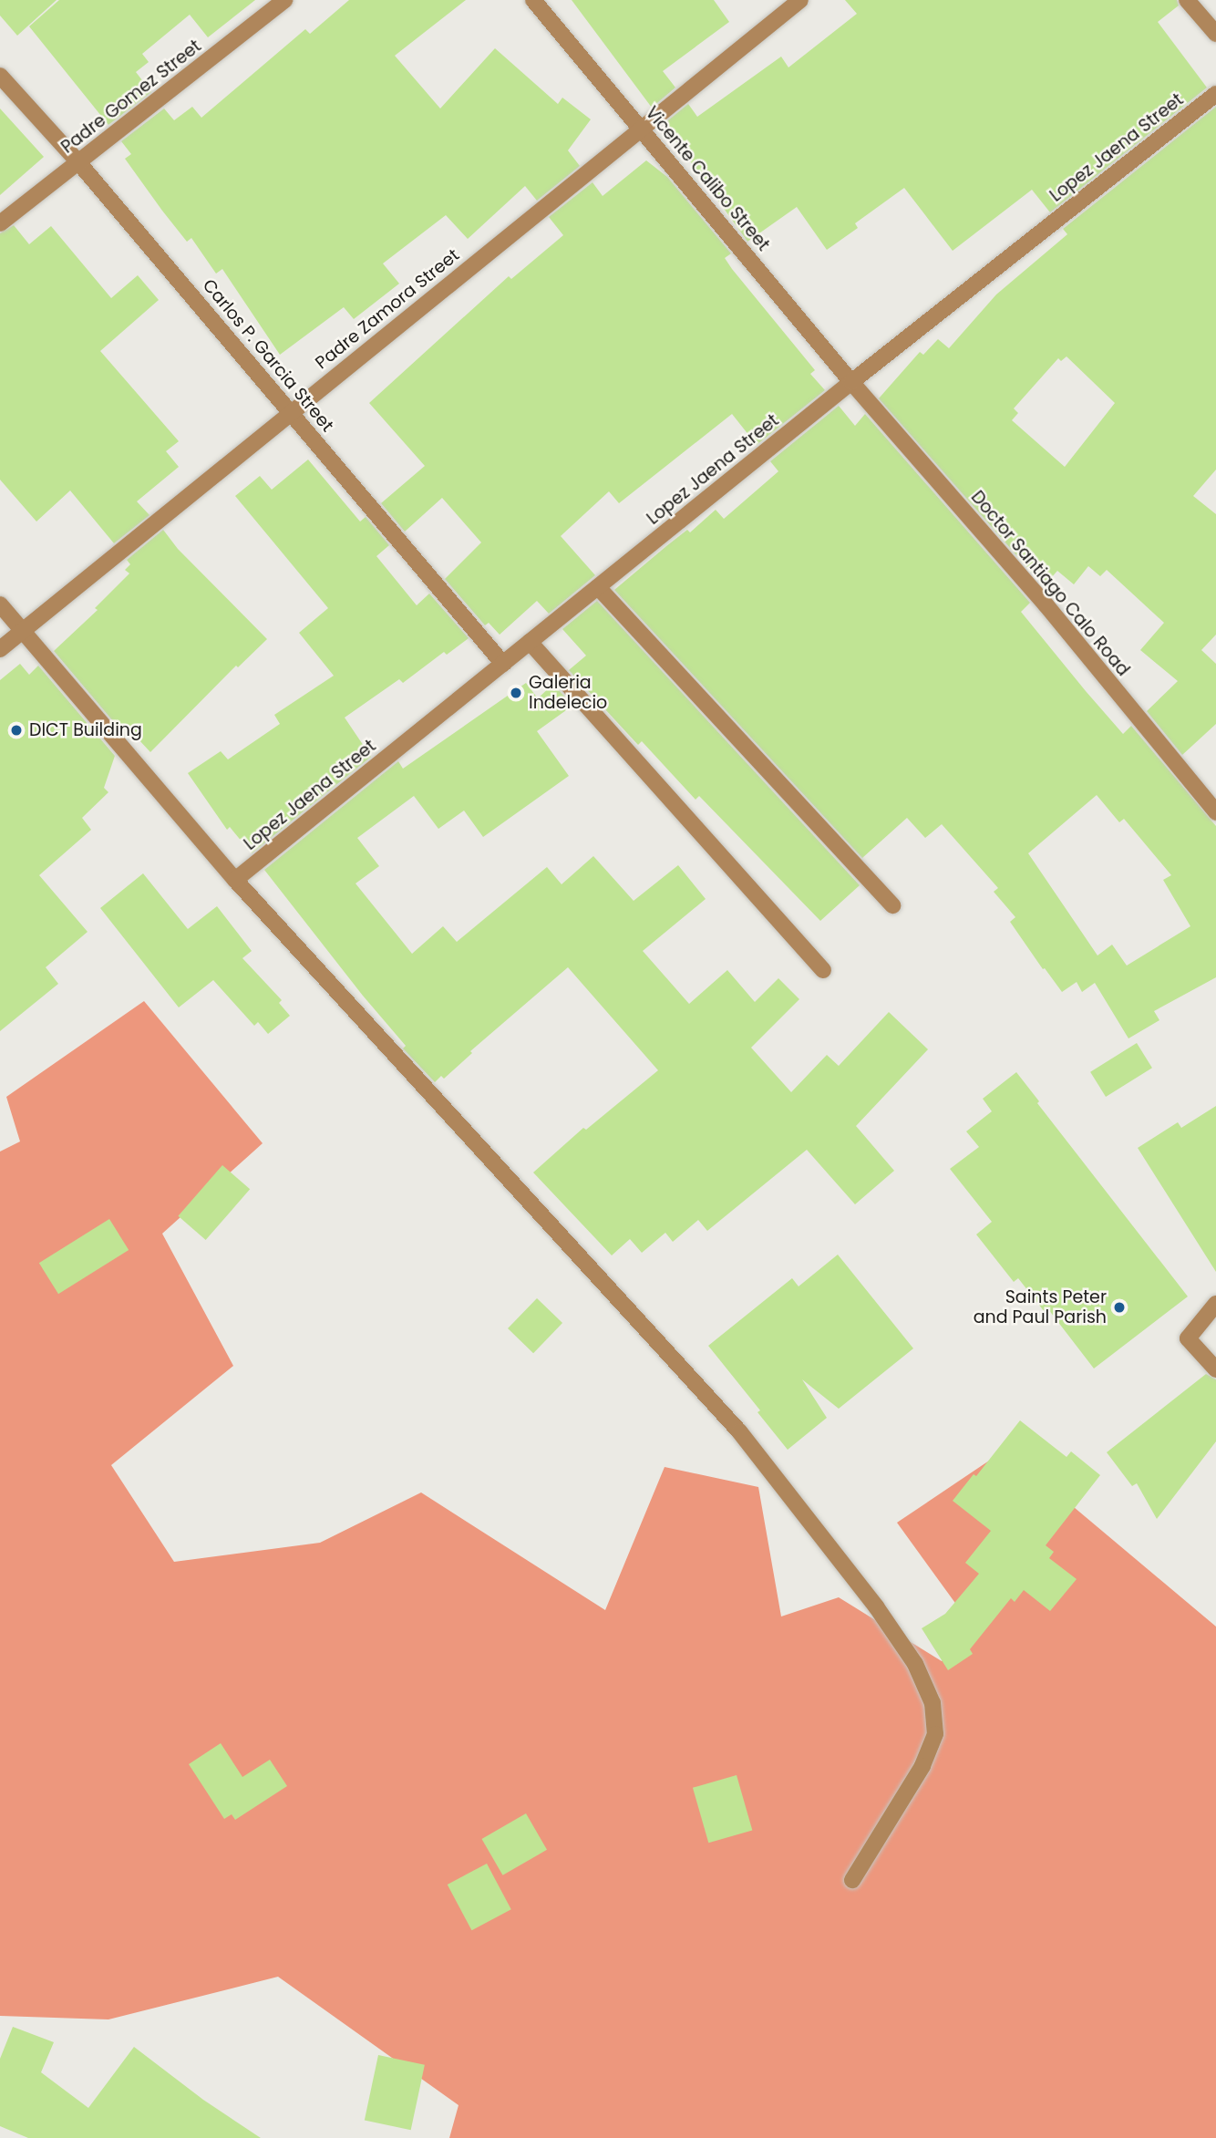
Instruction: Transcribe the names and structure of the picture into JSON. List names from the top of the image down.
{
  "streets": {
    "street": [
      "Padre Gomez Street",
      "Lopez Jaena Street",
      "Vicente Calibo Street",
      "Padre Zamora Street",
      "Carlos P. Garcia Street",
      "Doctor Santiago Calo Road"
    ]
  },
  "crossings": [
    ["Padre Gomez Street", "Carlos P. Garcia Street"],
    ["Lopez Jaena Street", "Vicente Calibo Street"],
    ["Lopez Jaena Street", "Carlos P. Garcia Street"],
    ["Lopez Jaena Street", "Doctor Santiago Calo Road"],
    ["Vicente Calibo Street", "Padre Zamora Street"],
    ["Vicente Calibo Street", "Doctor Santiago Calo Road"],
    ["Padre Zamora Street", "Carlos P. Garcia Street"]
  ],
  "places": ["Galeria Indelecio", "DICT Building", "Saints Peter and Paul Parish"]
}
